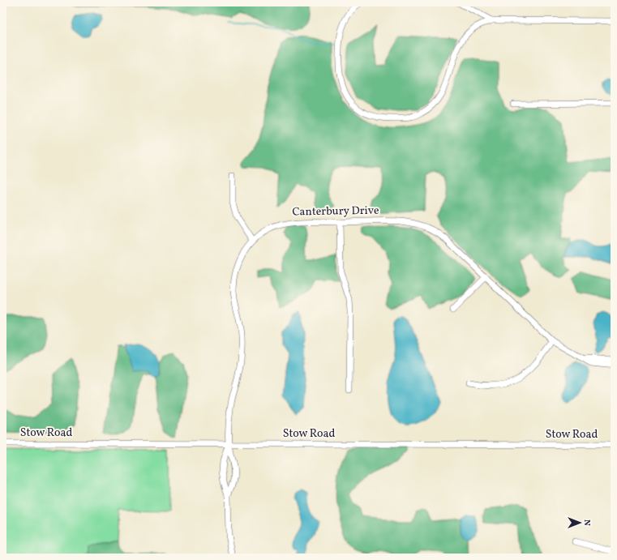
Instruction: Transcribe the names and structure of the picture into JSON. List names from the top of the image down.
{
  "streets": {
    "street": ["Canterbury Drive", "Stow Road"]
  },
  "crossings": [
    ["Canterbury Drive", "Stow Road"]
  ],
  "north": "right"
}
